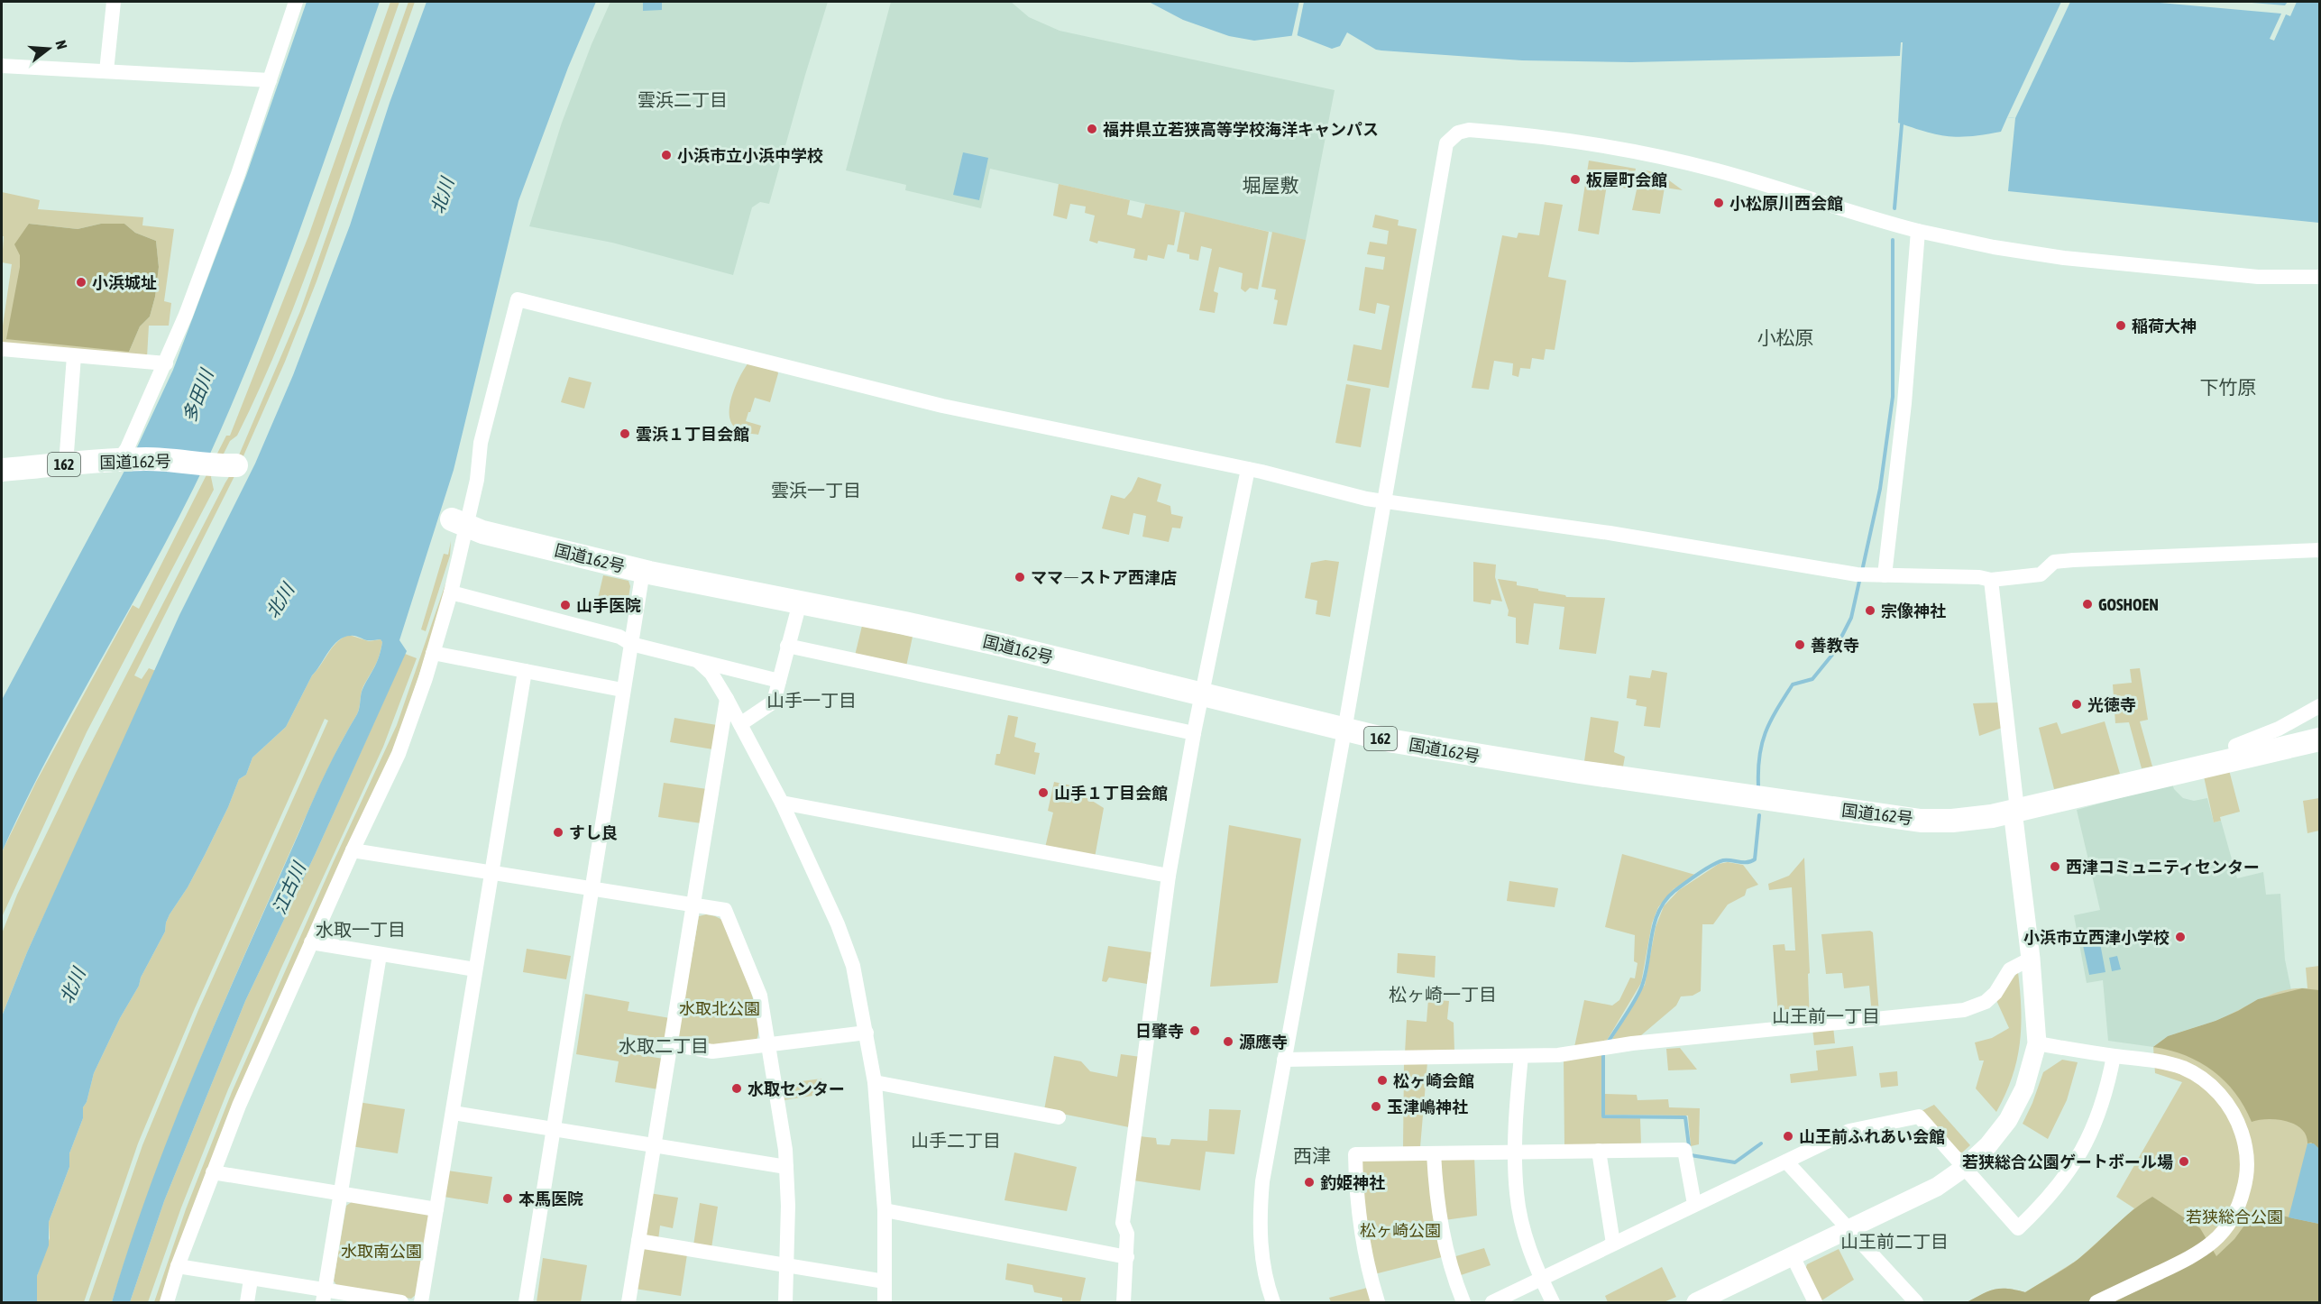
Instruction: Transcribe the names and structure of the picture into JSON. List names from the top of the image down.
{
  "streets": {
    "highway": ["国道162号", "162"]
  },
  "districts": [
    "雲浜二丁目",
    "堀屋敷",
    "小松原",
    "下竹原",
    "雲浜一丁目",
    "山手一丁目",
    "水取一丁目",
    "松ヶ崎一丁目",
    "山王前一丁目",
    "水取二丁目",
    "山手二丁目",
    "西津",
    "山王前二丁目"
  ],
  "water": ["北川", "多田川", "江古川"],
  "parks": [
    "水取北公園",
    "若狭総合公園",
    "松ヶ崎公園",
    "水取南公園"
  ],
  "places": [
    "福井県立若狭高等学校海洋キャンパス",
    "小浜市立小浜中学校",
    "板屋町会館",
    "小松原川西会館",
    "小浜城址",
    "稲荷大神",
    "雲浜１丁目会館",
    "ママ―ストア西津店",
    "GOSHOEN",
    "山手医院",
    "宗像神社",
    "善教寺",
    "光徳寺",
    "山手１丁目会館",
    "すし良",
    "西津コミュニティセンター",
    "小浜市立西津小学校",
    "日肇寺",
    "源應寺",
    "松ヶ崎会館",
    "水取センター",
    "玉津嶋神社",
    "山王前ふれあい会館",
    "若狭総合公園ゲートボール場",
    "釣姫神社",
    "本馬医院"
  ],
  "north": "right"
}
